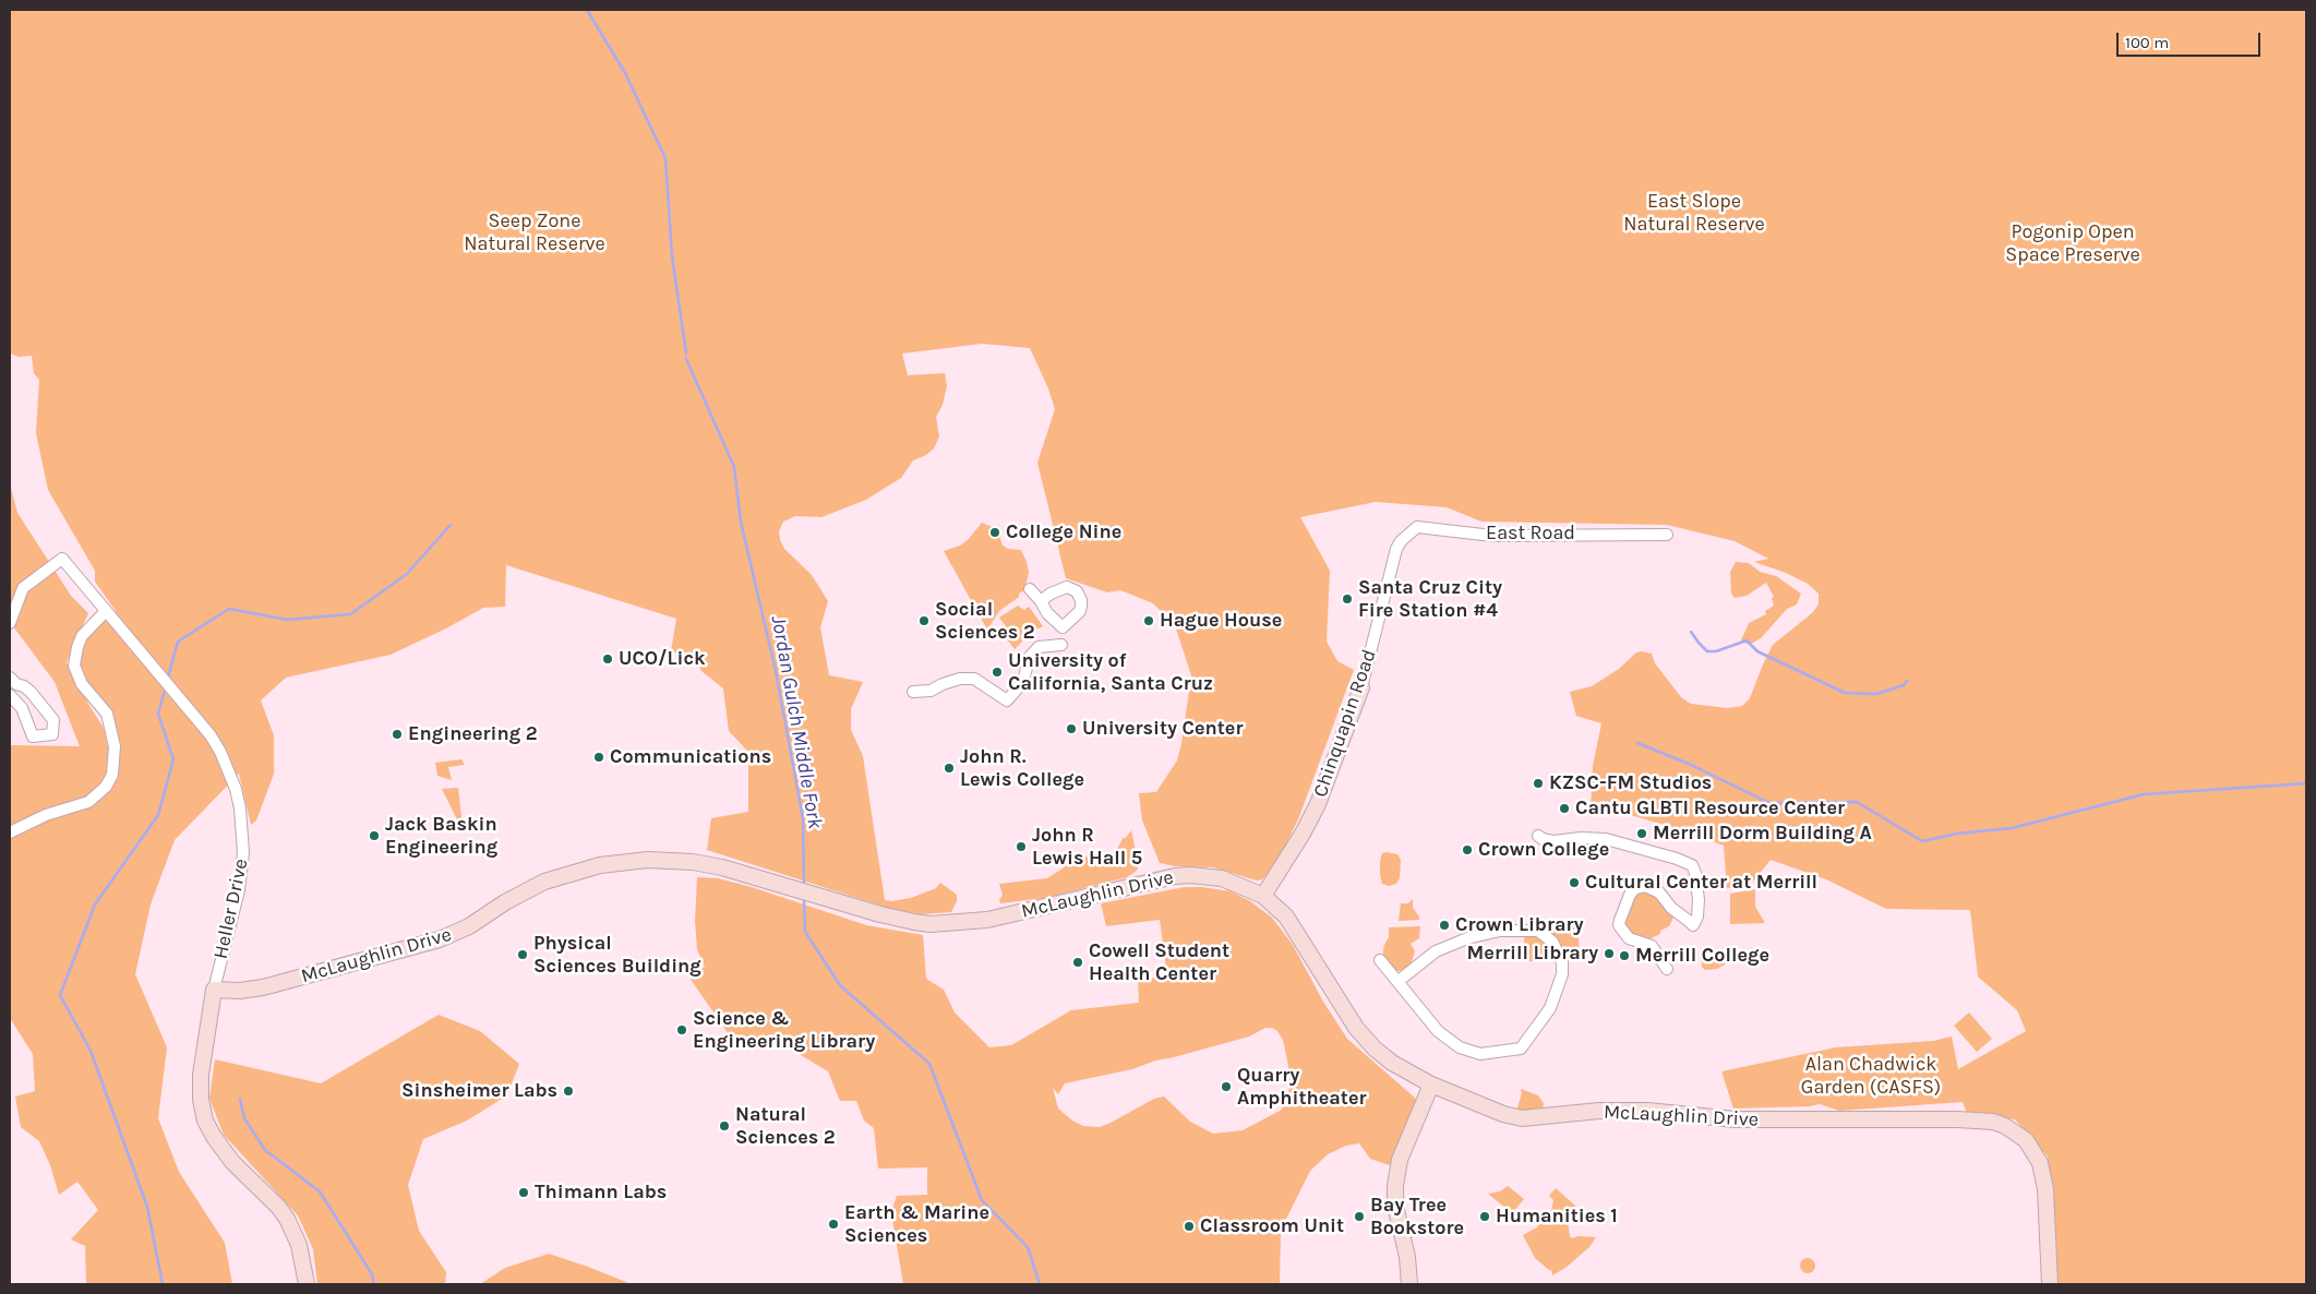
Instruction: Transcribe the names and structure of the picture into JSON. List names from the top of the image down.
{
  "streets": {
    "main road": ["Chinquapin Road", "McLaughlin Drive", "Heller Drive"],
    "street": ["East Road"]
  },
  "crossings": [
    ["East Road", "Chinquapin Road"],
    ["Chinquapin Road", "McLaughlin Drive"],
    ["McLaughlin Drive", "Heller Drive"]
  ],
  "water": ["Jordan Gulch Middle Fork"],
  "parks": [
    "East Slope Natural Reserve",
    "Seep Zone Natural Reserve",
    "Pogonip Open Space Preserve",
    "Alan Chadwick Garden (CASFS)"
  ],
  "places": [
    "College Nine",
    "Santa Cruz City Fire Station #4",
    "Social Sciences 2",
    "Hague House",
    "UCO/Lick",
    "University of California, Santa Cruz",
    "University Center",
    "Engineering 2",
    "Communications",
    "John R. Lewis College",
    "KZSC-FM Studios",
    "Cantu GLBTI Resource Center",
    "Merrill Dorm Building A",
    "Jack Baskin Engineering",
    "John R Lewis Hall 5",
    "Crown College",
    "Cultural Center at Merrill",
    "Crown Library",
    "Merrill Library",
    "Physical Sciences Building",
    "Merrill College",
    "Cowell Student Health Center",
    "Science & Engineering Library",
    "Quarry Amphitheater",
    "Sinsheimer Labs",
    "Natural Sciences 2",
    "Thimann Labs",
    "Bay Tree Bookstore",
    "Humanities 1",
    "Earth & Marine Sciences",
    "Classroom Unit"
  ],
  "scale_bar": "100 m"
}
